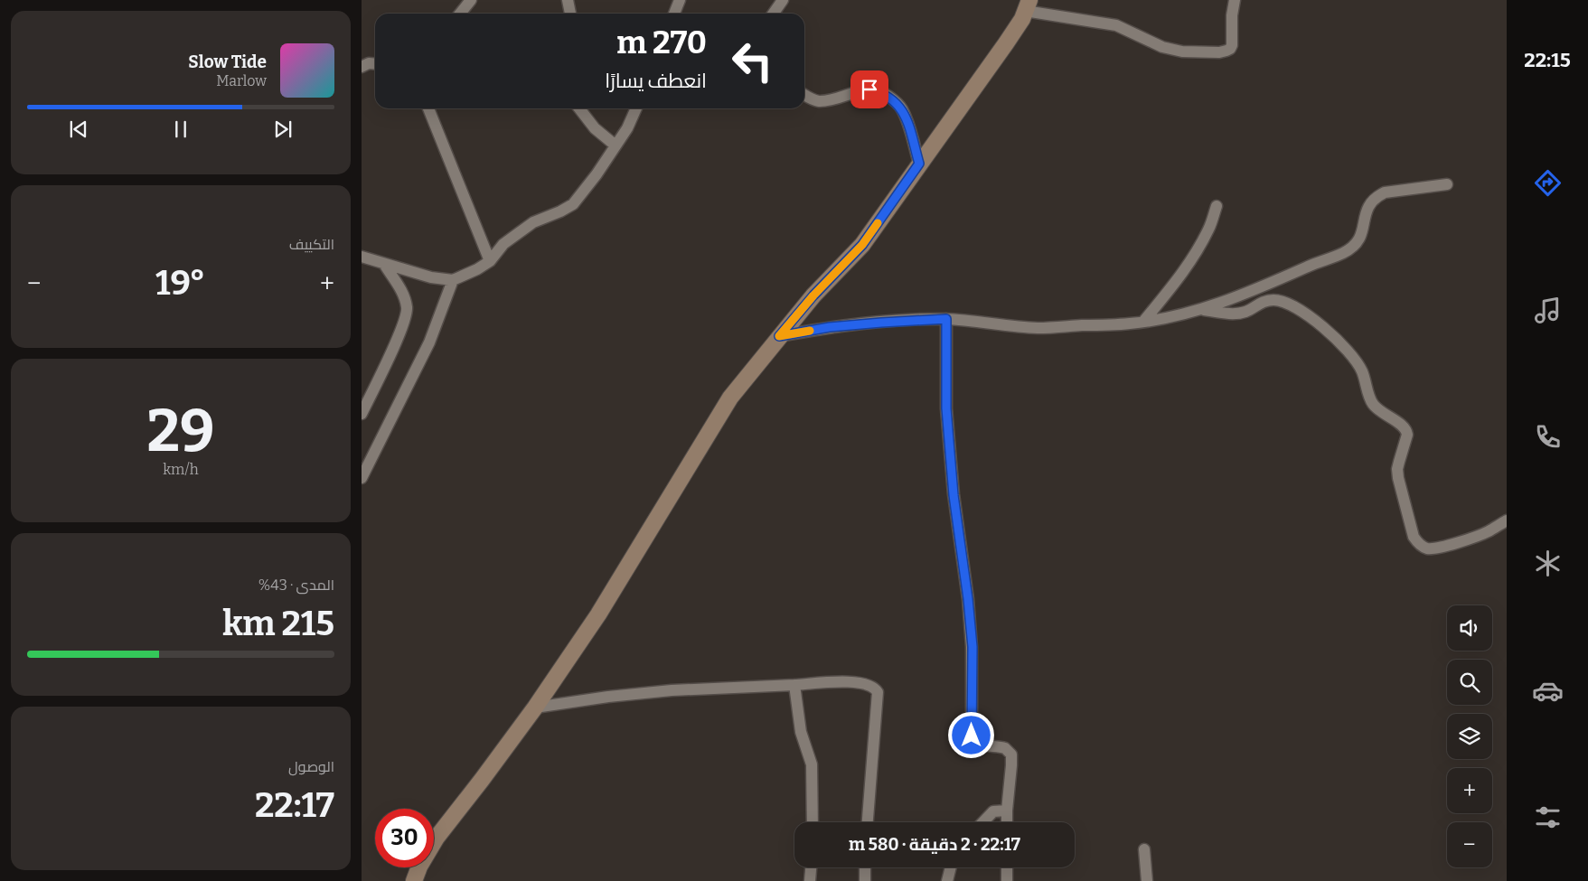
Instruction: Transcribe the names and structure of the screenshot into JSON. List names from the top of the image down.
{
  "page": {
    "tabs": "22:15",
    "turn": ["270 m", "انعطف يسارًا"],
    "song": ["Slow Tide", "Marlow"],
    "tile": [
      "التكييف",
      ["29", "km/h"],
      ["المدى · 43%", "215 km"],
      ["الوصول", "22:17"]
    ],
    "heat": ["−", "19°", "+"],
    "map_buttons": ["+", "−"],
    "limit": "30",
    "trip": "22:17 · 2 دقيقة · 580 m"
  }
}
